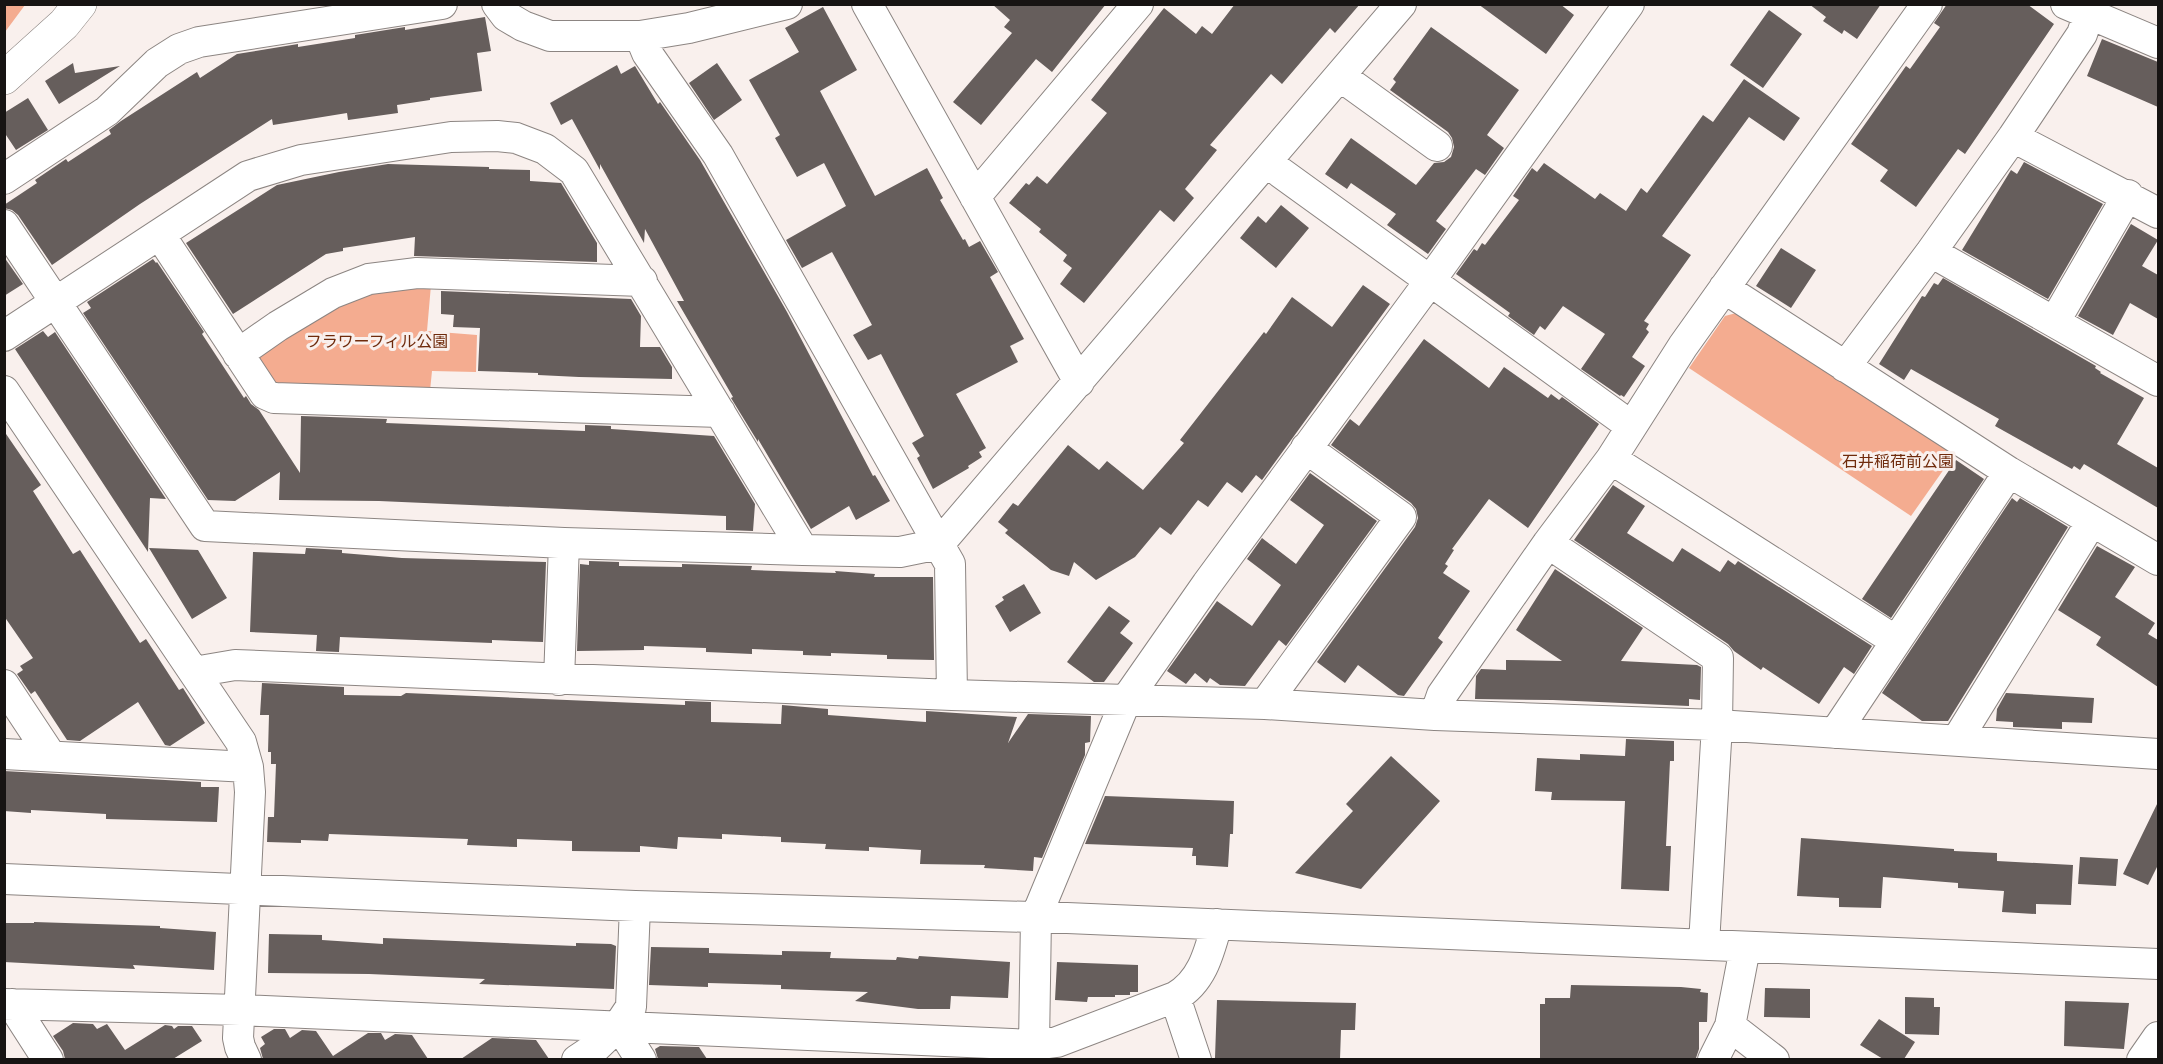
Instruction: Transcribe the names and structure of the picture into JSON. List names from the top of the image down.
{
  "parks": ["フラワーフィル公園", "石井稲荷前公園"]
}
